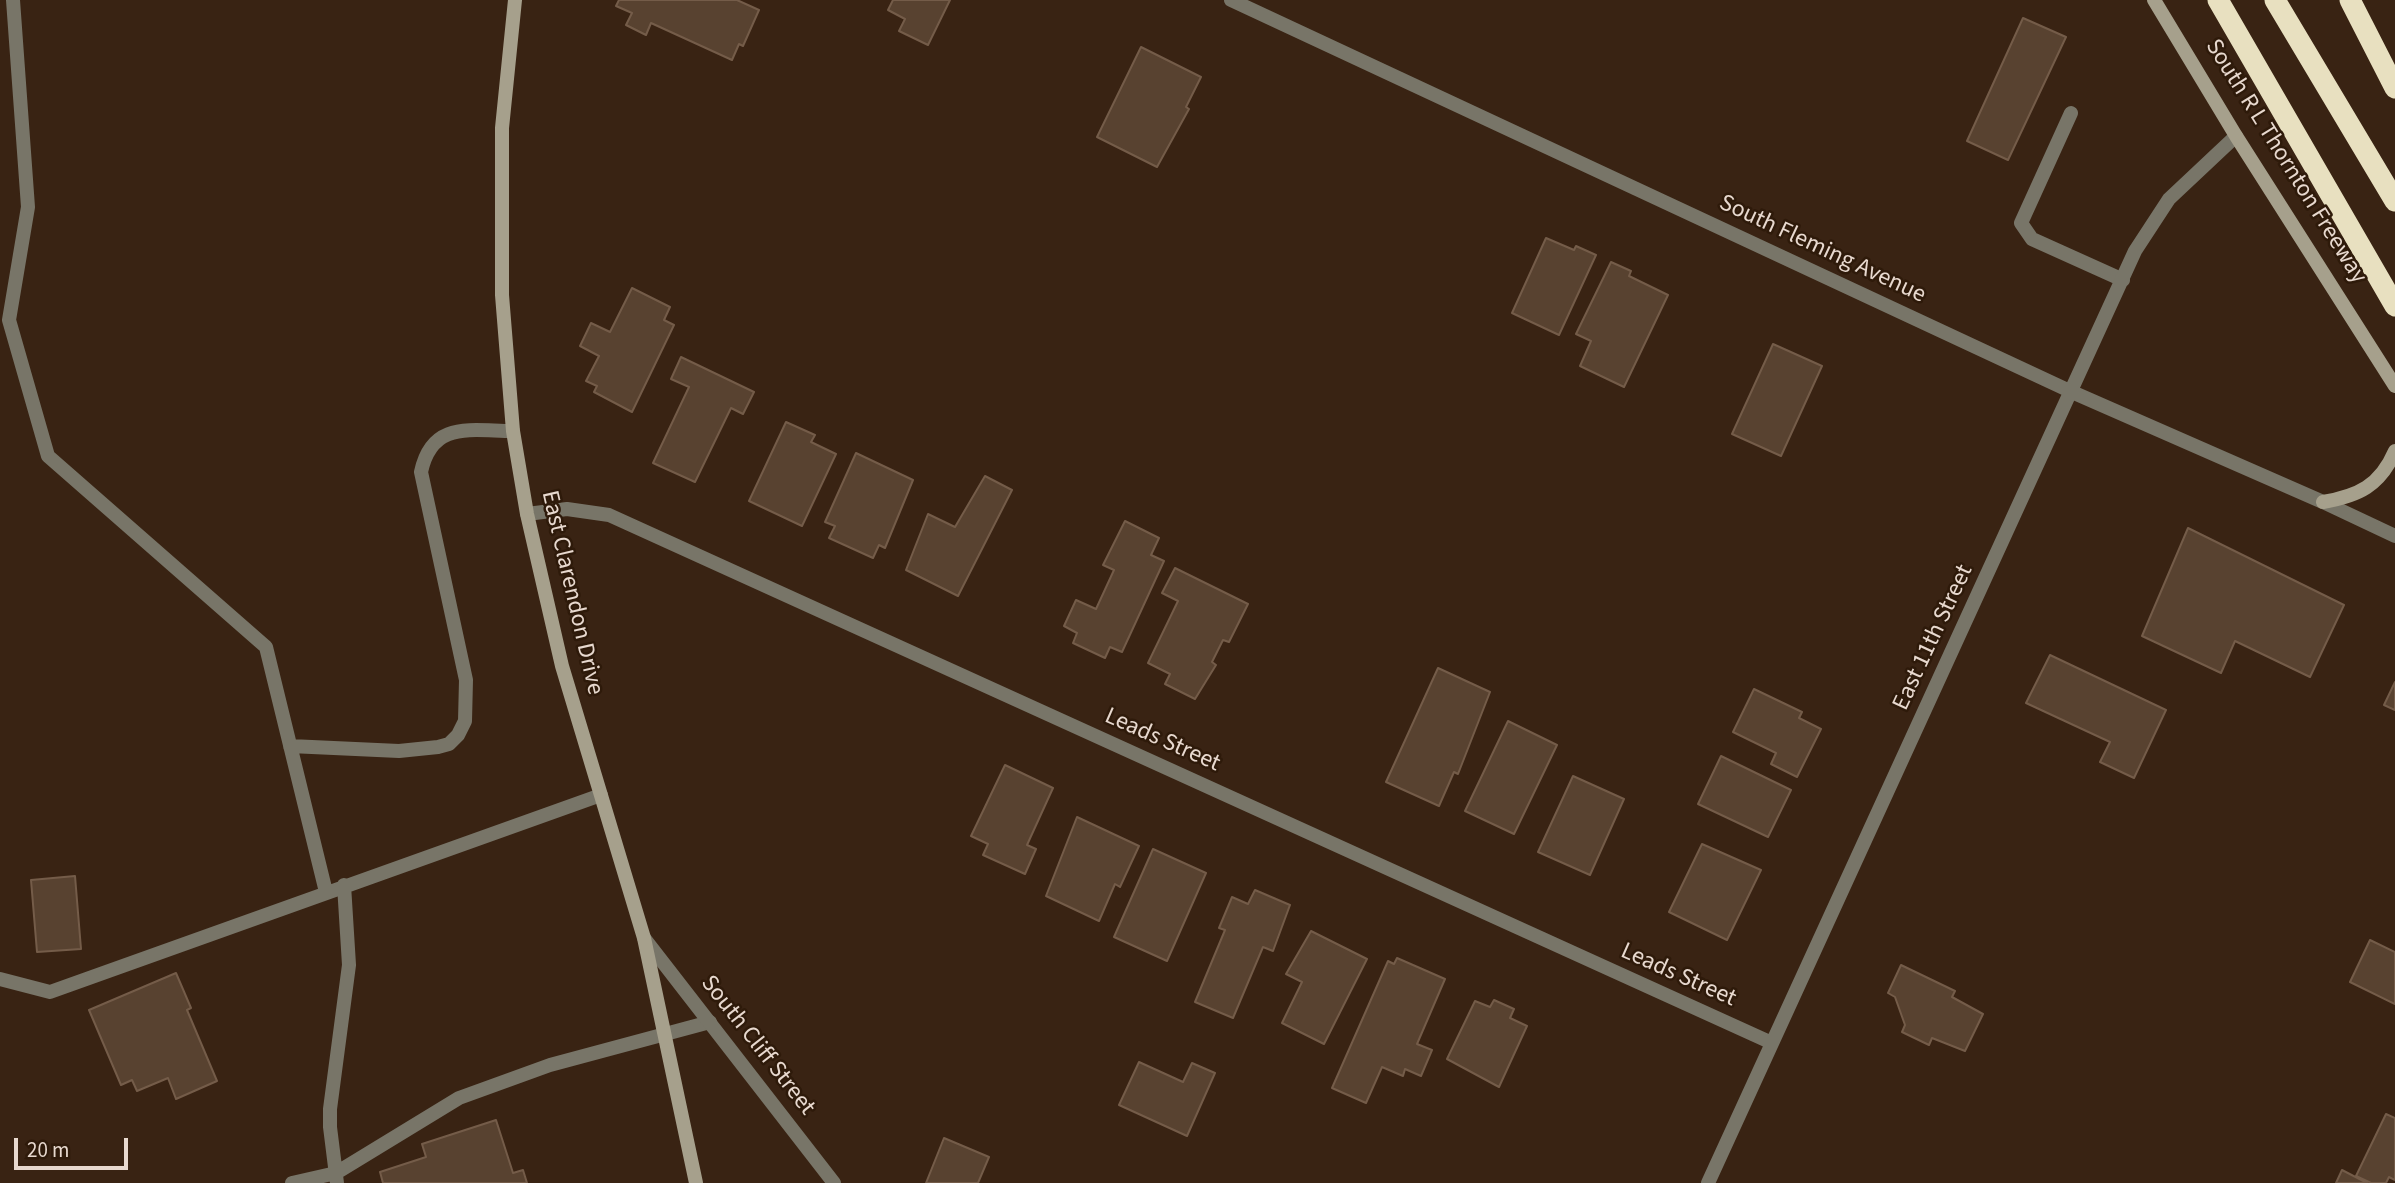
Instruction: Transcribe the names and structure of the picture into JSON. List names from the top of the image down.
{
  "streets": {
    "street": [
      "South R L Thornton Freeway",
      "South Fleming Avenue",
      "East Clarendon Drive",
      "East 11th Street",
      "Leads Street",
      "South Cliff Street"
    ]
  },
  "crossings": [
    ["South R L Thornton Freeway", "East 11th Street"],
    ["South Fleming Avenue", "East 11th Street"],
    ["East Clarendon Drive", "Leads Street"],
    ["East Clarendon Drive", "South Cliff Street"],
    ["East 11th Street", "Leads Street"]
  ],
  "scale_bar": "20 m"
}
